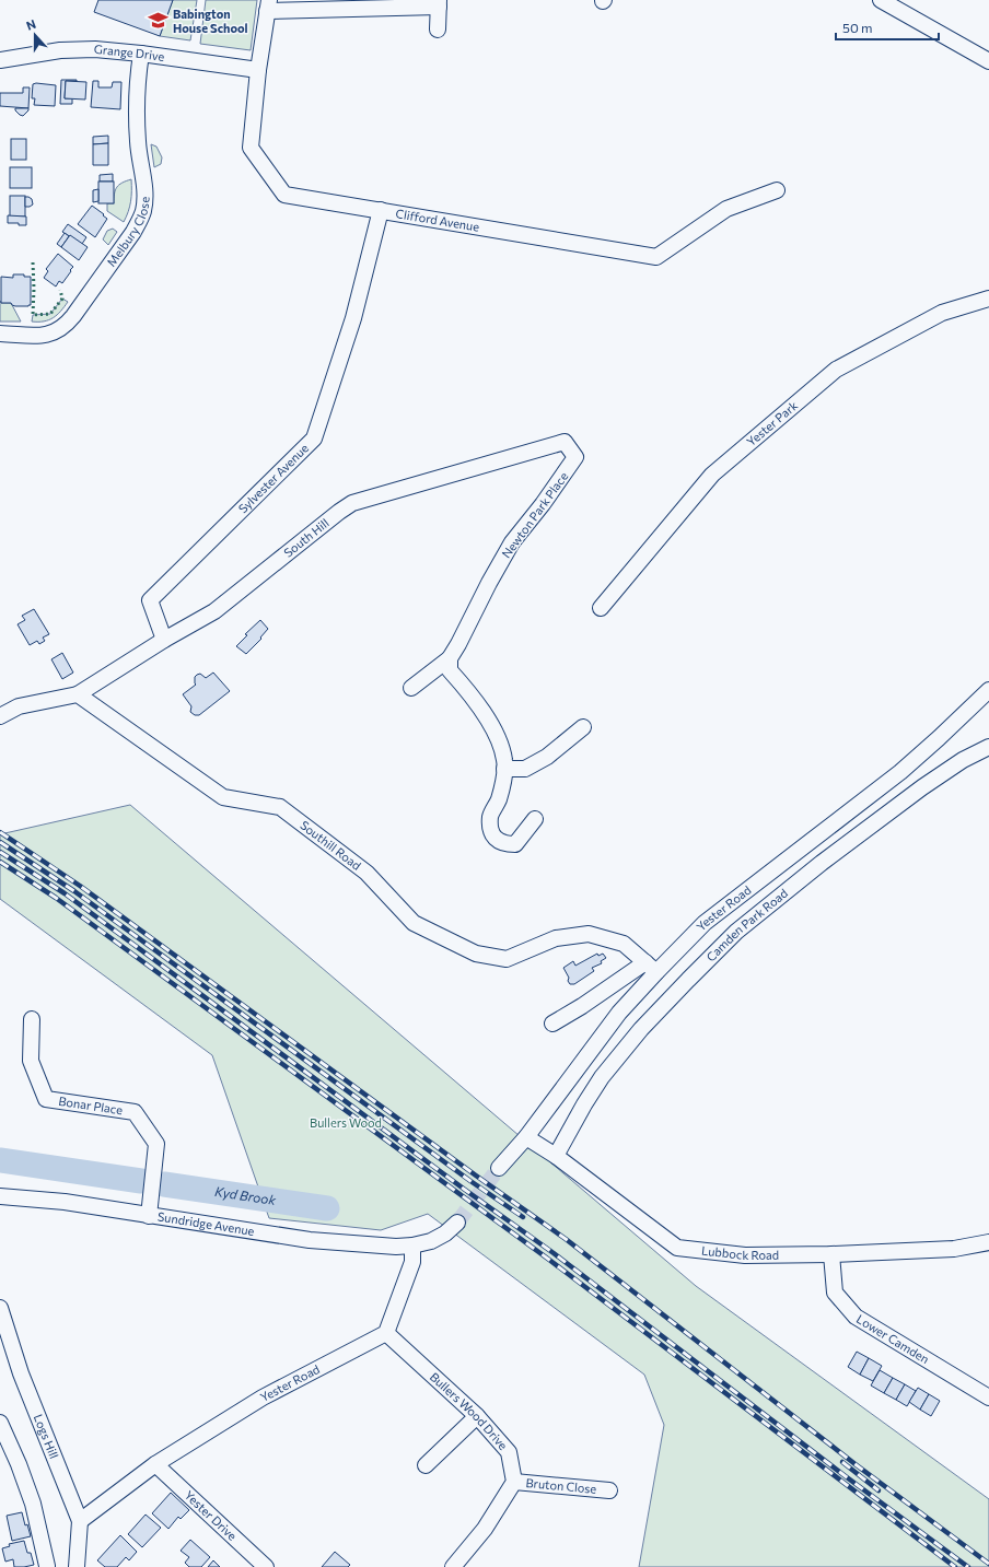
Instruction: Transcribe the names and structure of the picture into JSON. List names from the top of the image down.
{
  "streets": {
    "street": [
      "Grange Drive",
      "Clifford Avenue",
      "Melbury Close",
      "Yester Park",
      "Sylvester Avenue",
      "Newton Park Place",
      "South Hill",
      "Southill Road",
      "Yester Road",
      "Camden Park Road",
      "Bonar Place",
      "Sundridge Avenue",
      "Lubbock Road",
      "Lower Camden",
      "Bullers Wood Drive",
      "Logs Hill",
      "Bruton Close",
      "Yester Drive"
    ]
  },
  "crossings": [
    ["Grange Drive", "Clifford Avenue"],
    ["Grange Drive", "Melbury Close"],
    ["Clifford Avenue", "Sylvester Avenue"],
    ["Sylvester Avenue", "South Hill"],
    ["Newton Park Place", "South Hill"],
    ["South Hill", "Southill Road"],
    ["Southill Road", "Yester Road"],
    ["Yester Road", "Lubbock Road"],
    ["Yester Road", "Bullers Wood Drive"],
    ["Yester Road", "Logs Hill"],
    ["Yester Road", "Yester Drive"],
    ["Camden Park Road", "Lubbock Road"],
    ["Bonar Place", "Sundridge Avenue"],
    ["Lubbock Road", "Lower Camden"],
    ["Bullers Wood Drive", "Bruton Close"]
  ],
  "water": ["Kyd Brook"],
  "parks": ["Bullers Wood"],
  "places": {
    "school or university": ["Babington House School"]
  },
  "scale_bar": "50 m",
  "north": "top"
}
